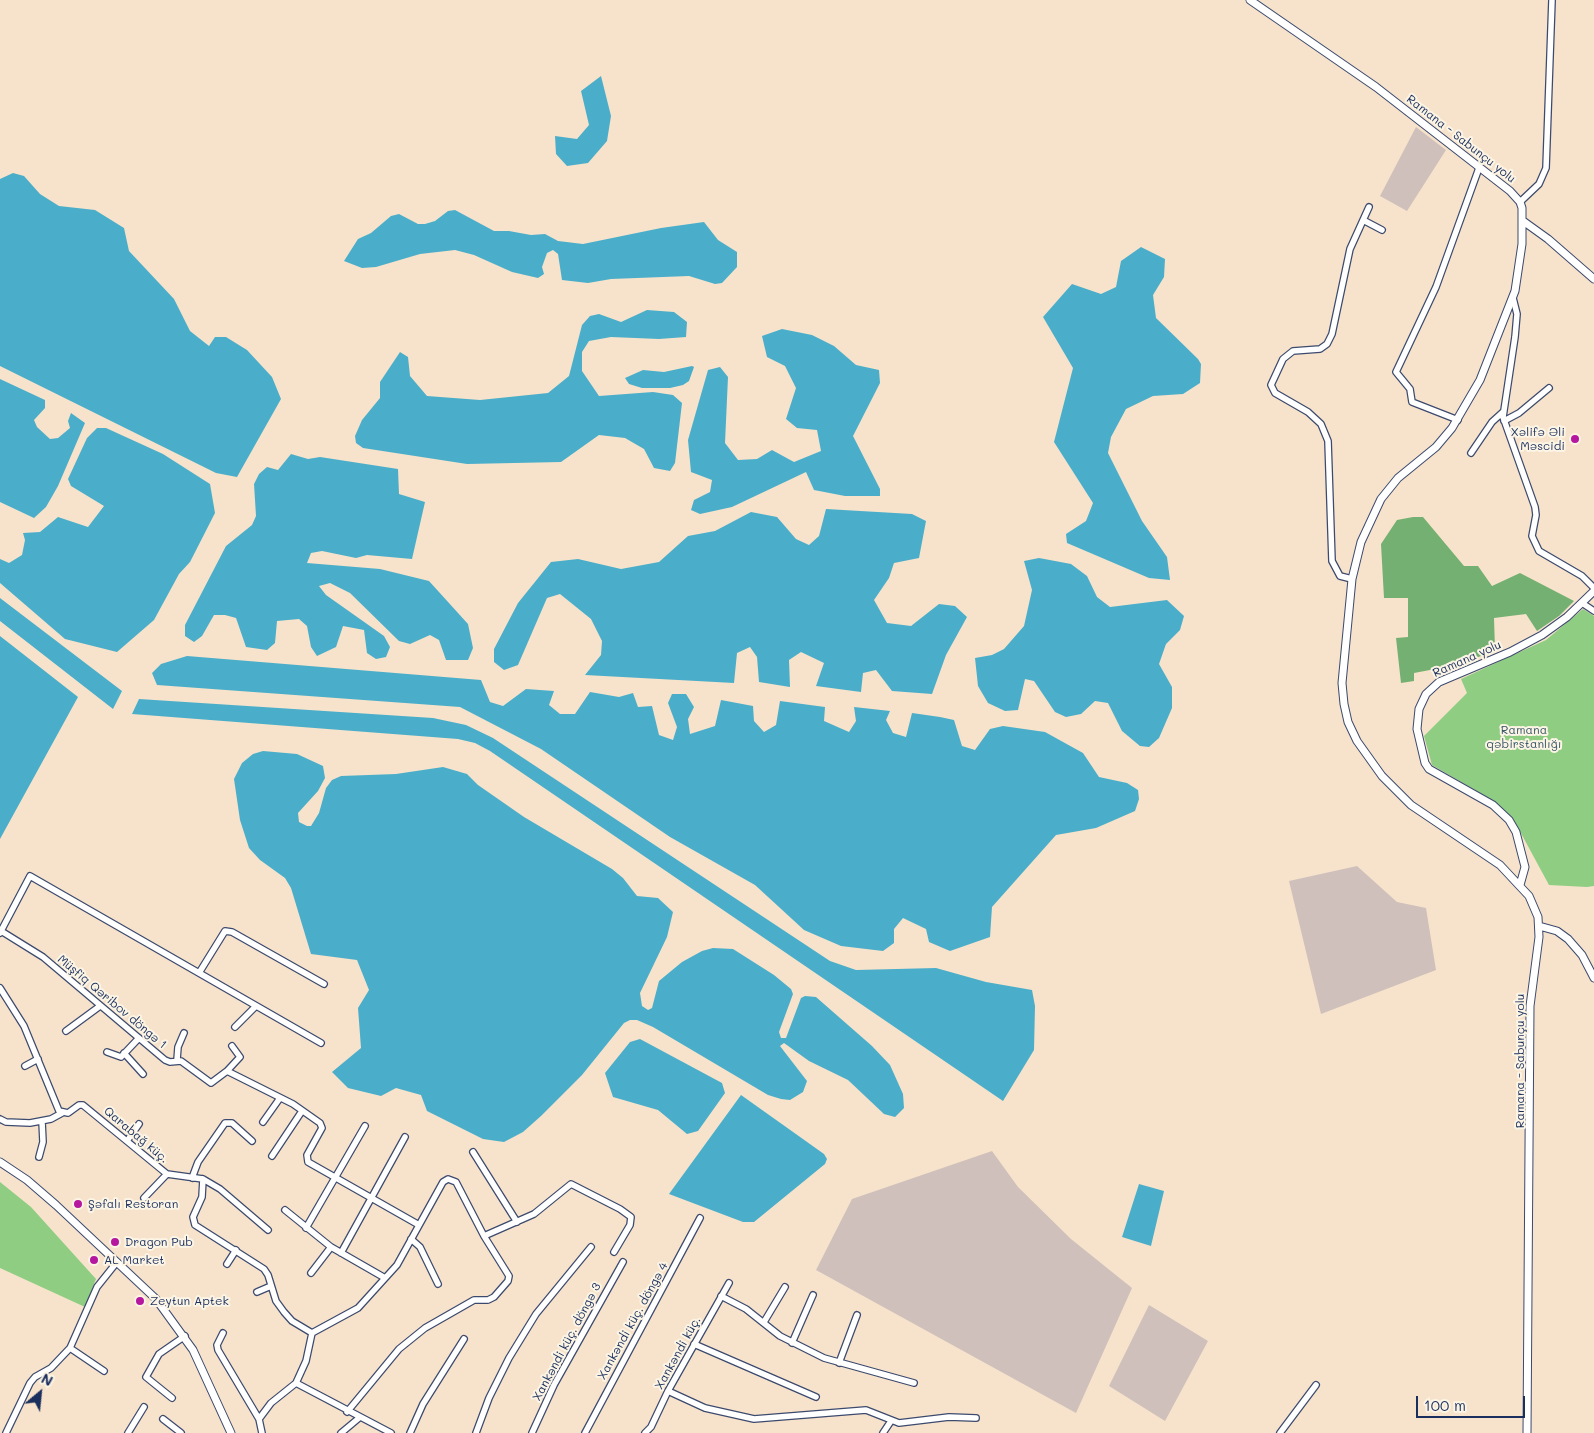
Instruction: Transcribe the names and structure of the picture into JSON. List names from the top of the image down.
{
  "streets": {
    "street": [
      "Ramana - Sabunçu yolu",
      "Ramana yolu",
      "Müşfiq Qəribov döngə 1",
      "Qarabağ küç.",
      "Xankəndi küç. döngə 4",
      "Xankəndi küç. döngə 3",
      "Xankəndi küç."
    ]
  },
  "crossings": [
    ["Ramana - Sabunçu yolu", "Ramana yolu"]
  ],
  "parks": ["Ramana qəbirstanlığı"],
  "places": [
    "Xəlifə Əli Məscidi",
    "Şəfalı Restoran",
    "Dragon Pub",
    "AL Market",
    "Zeytun Aptek"
  ],
  "scale_bar": "100 m",
  "north": "top right"
}
